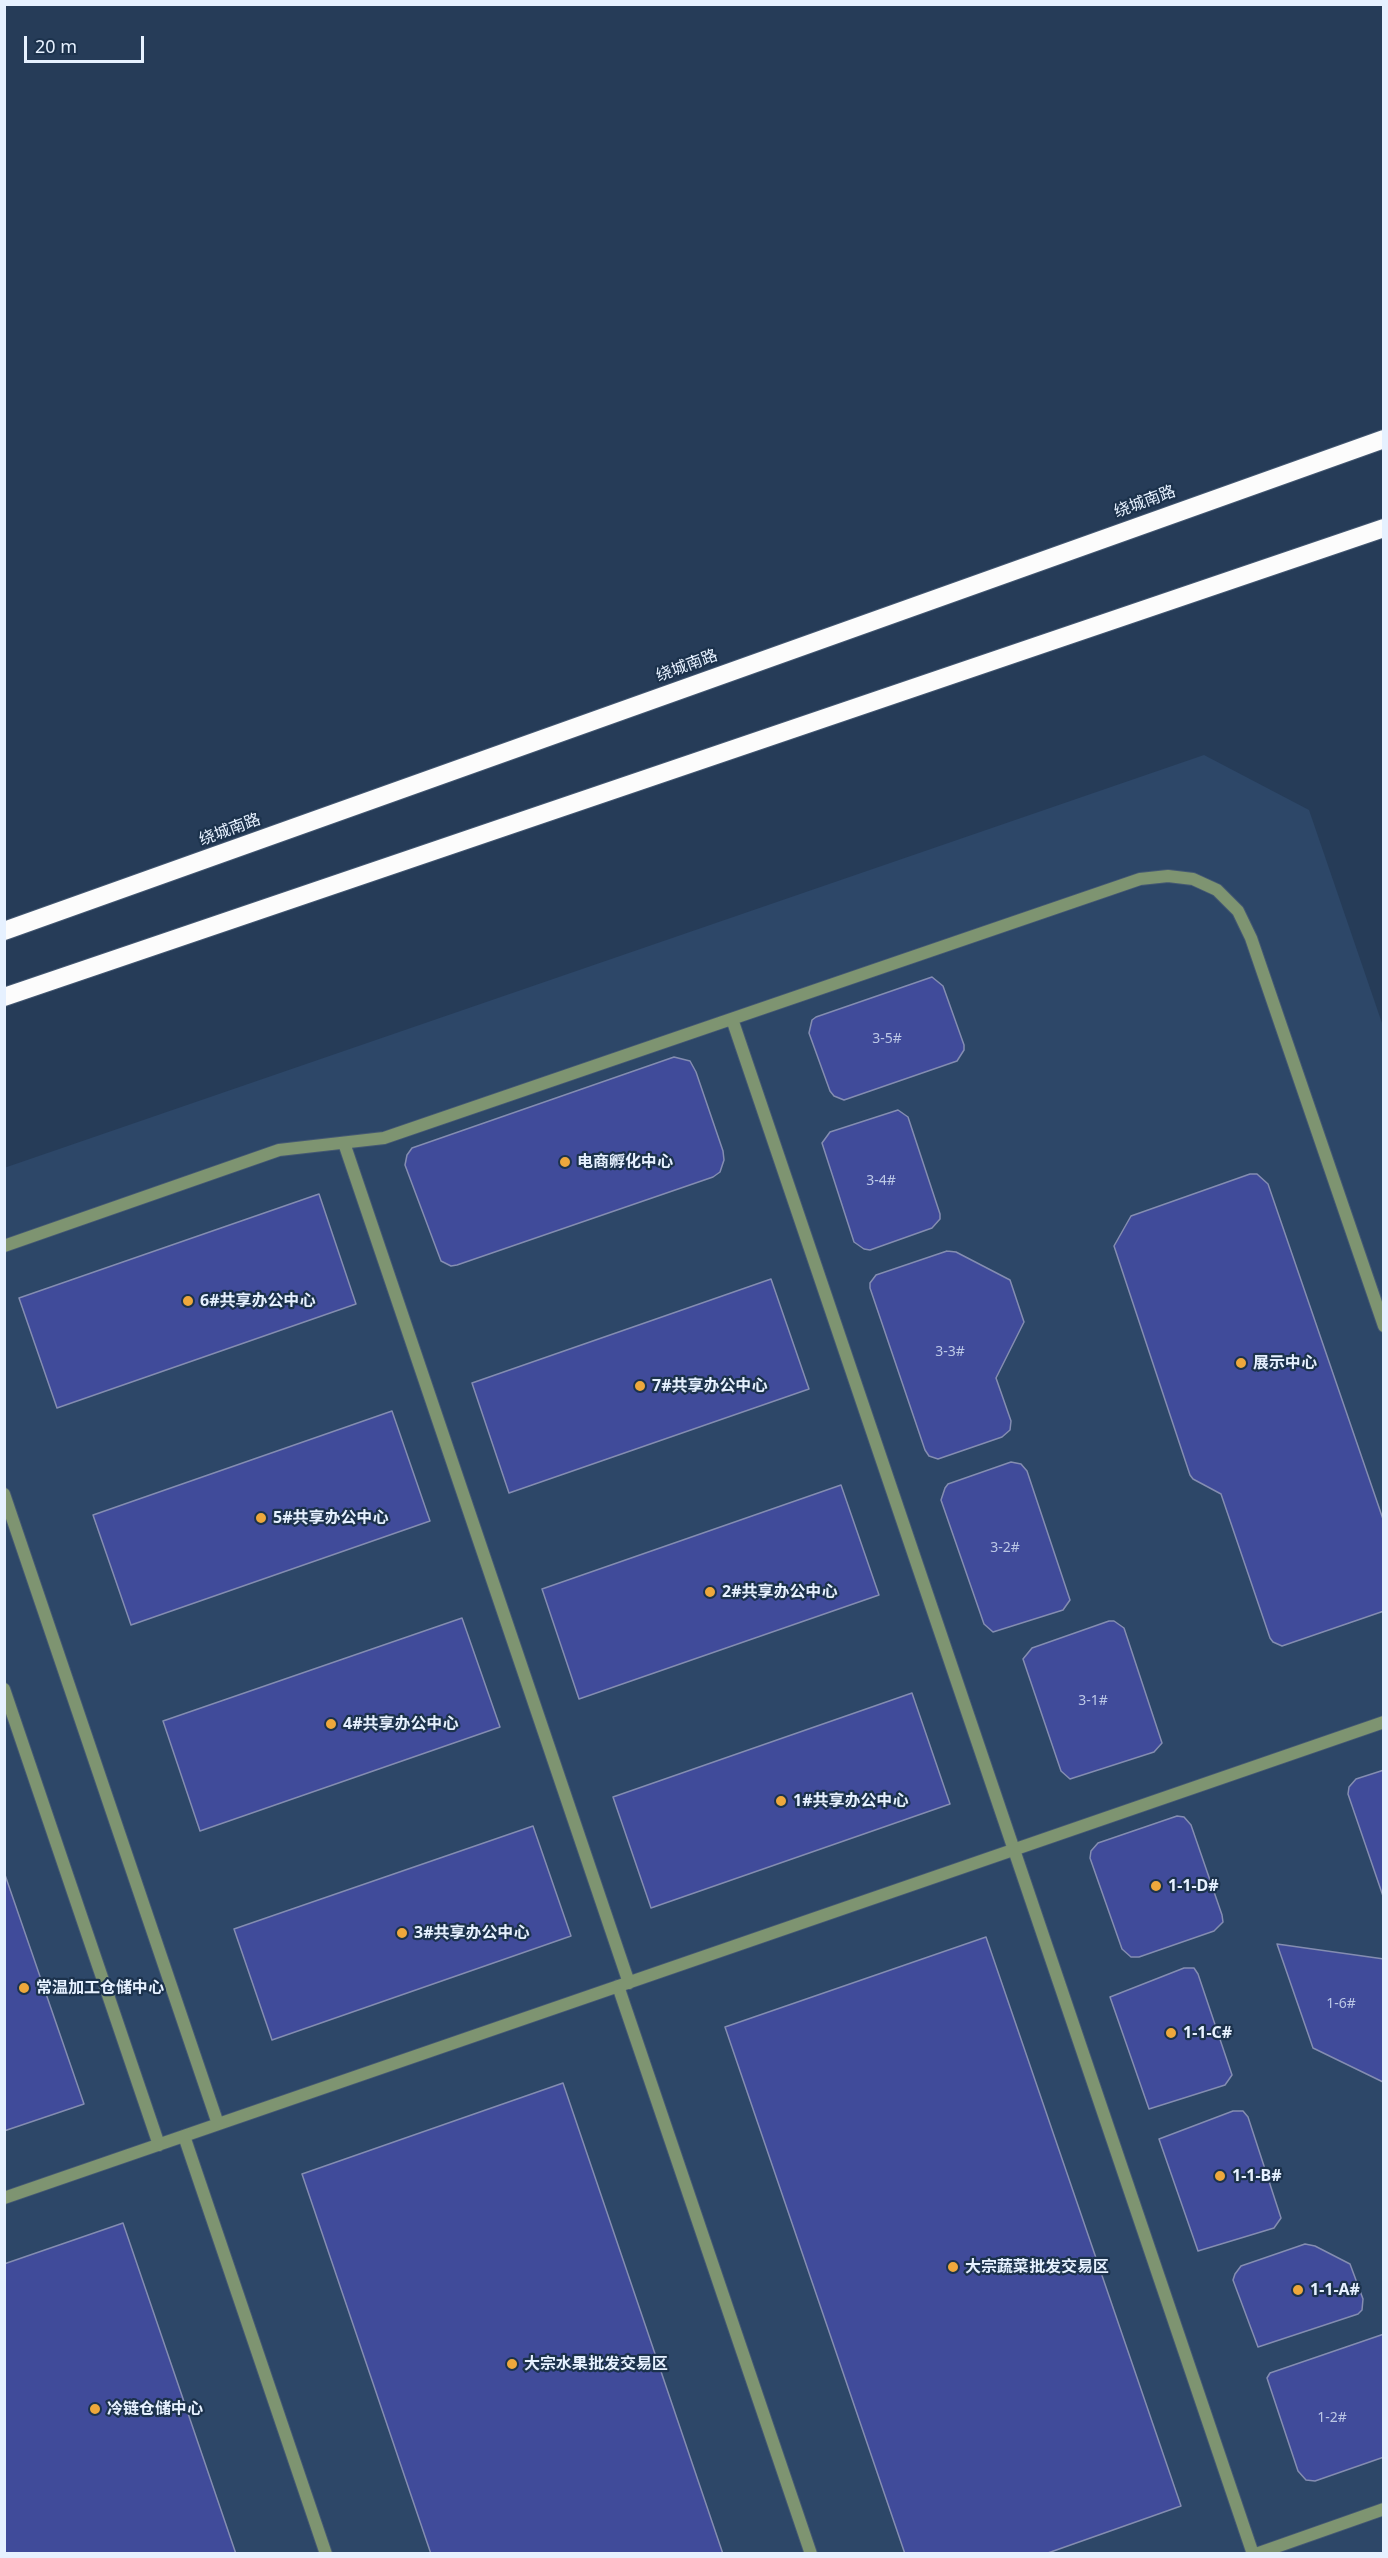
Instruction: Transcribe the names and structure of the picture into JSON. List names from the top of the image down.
{
  "streets": {
    "highway": ["绕城南路"]
  },
  "places": [
    "电商孵化中心",
    "6#共享办公中心",
    "展示中心",
    "7#共享办公中心",
    "5#共享办公中心",
    "2#共享办公中心",
    "4#共享办公中心",
    "1#共享办公中心",
    "1-1-D#",
    "3#共享办公中心",
    "常温加工仓储中心",
    "1-1-C#",
    "1-1-B#",
    "大宗蔬菜批发交易区",
    "1-1-A#",
    "大宗水果批发交易区",
    "冷链仓储中心"
  ],
  "house_numbers": [
    "3-5#",
    "3-4#",
    "3-3#",
    "3-2#",
    "3-1#",
    "1-6#",
    "1-2#"
  ],
  "scale_bar": "20 m"
}
